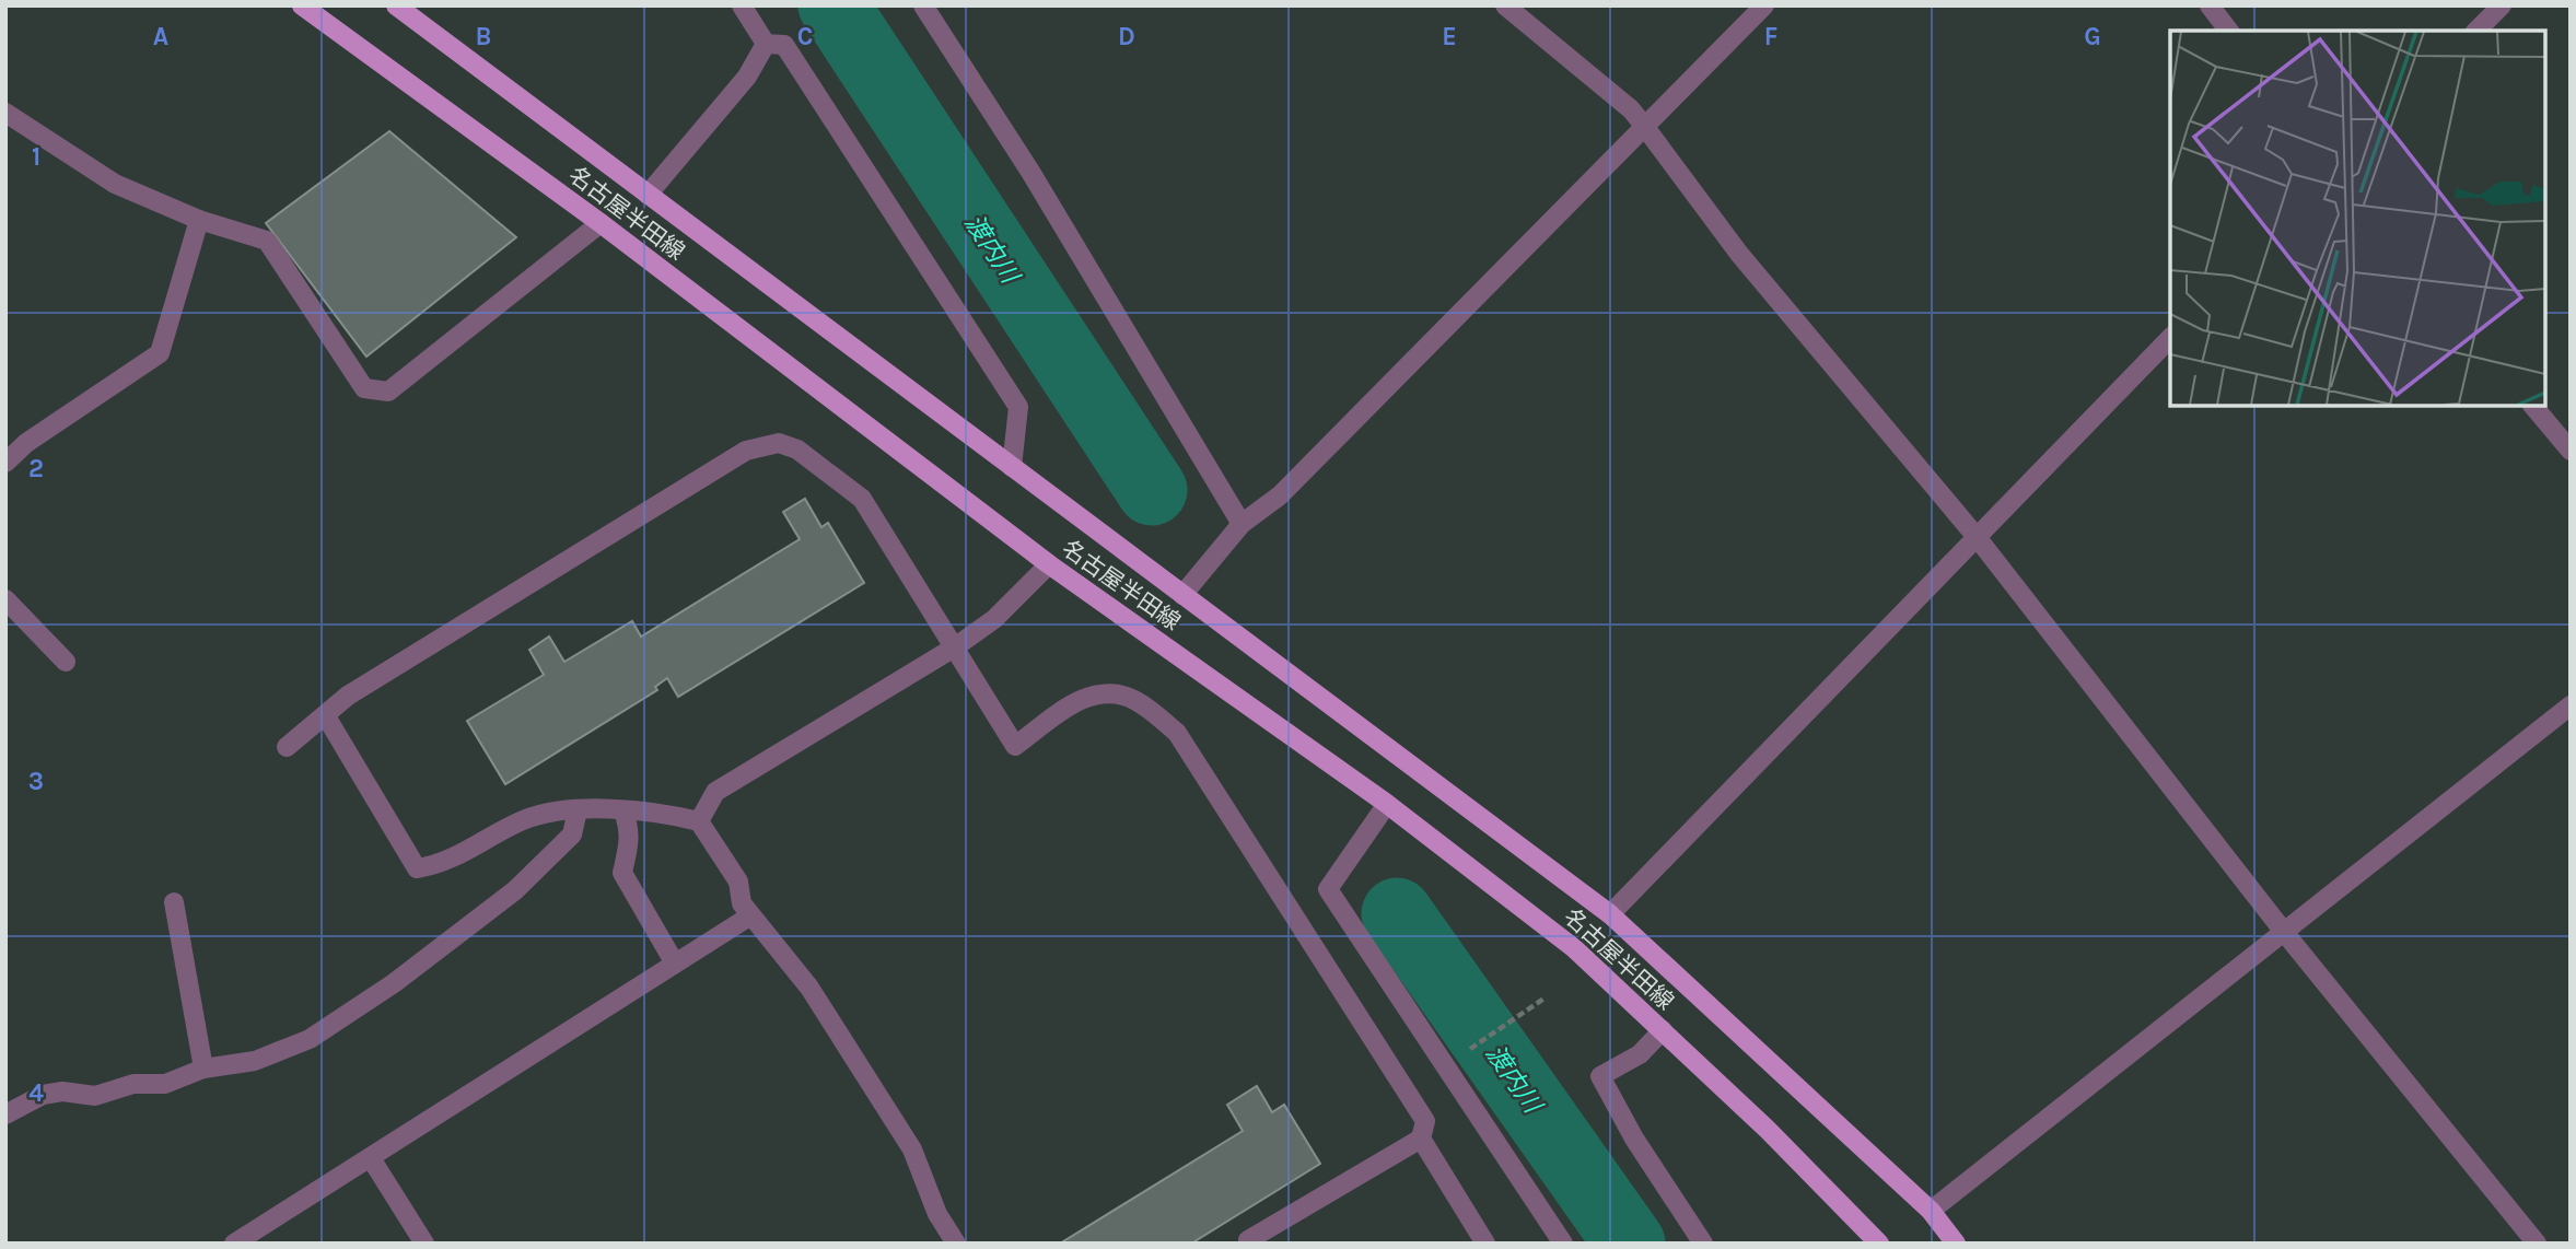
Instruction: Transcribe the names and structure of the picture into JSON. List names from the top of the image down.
{
  "streets": {
    "main road": ["名古屋半田線"]
  },
  "water": ["渡内川"],
  "grid": {
    "columns": [
      "A",
      "B",
      "C",
      "D",
      "E",
      "F",
      "G"
    ],
    "rows": [
      "1",
      "2",
      "3",
      "4"
    ]
  }
}
